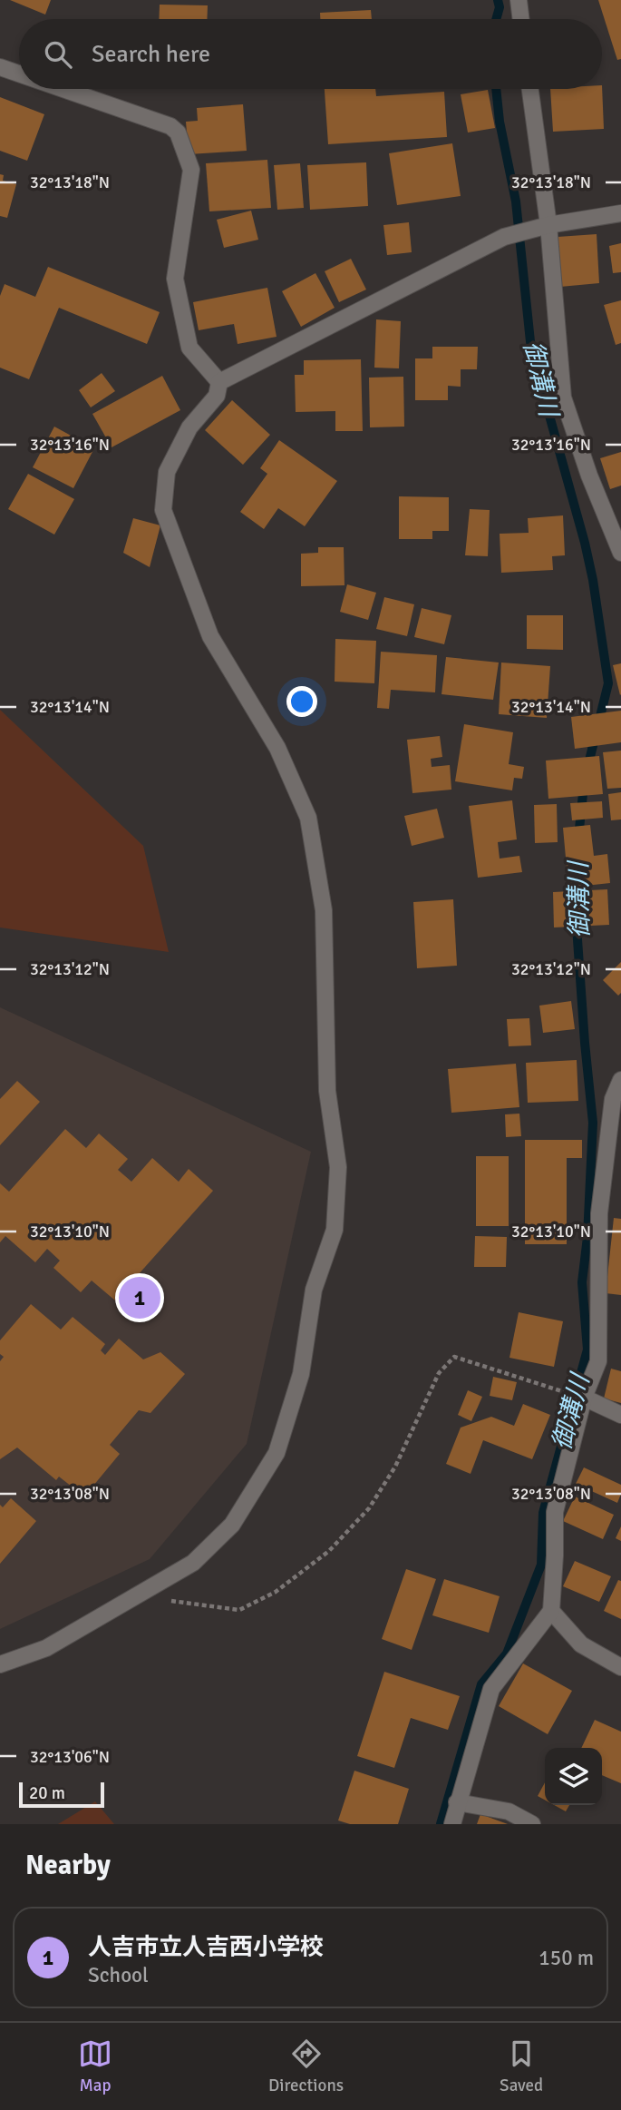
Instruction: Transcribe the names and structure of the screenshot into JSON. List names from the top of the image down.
{
  "water": ["御溝川"],
  "scale_bar": "20 m",
  "page": {
    "search": "Search here",
    "pins": "1",
    "scale": "20 m",
    "heading": "Nearby",
    "list": [
      {
        "mark": "1",
        "name": "人吉市立人吉西小学校",
        "note": "School",
        "value": "150 m"
      }
    ],
    "nav": ["Map", "Directions", "Saved"]
  },
  "coordinates": [
    "32°13'18\"N",
    "32°13'16\"N",
    "32°13'14\"N",
    "32°13'12\"N",
    "32°13'10\"N",
    "32°13'08\"N",
    "32°13'06\"N"
  ]
}
